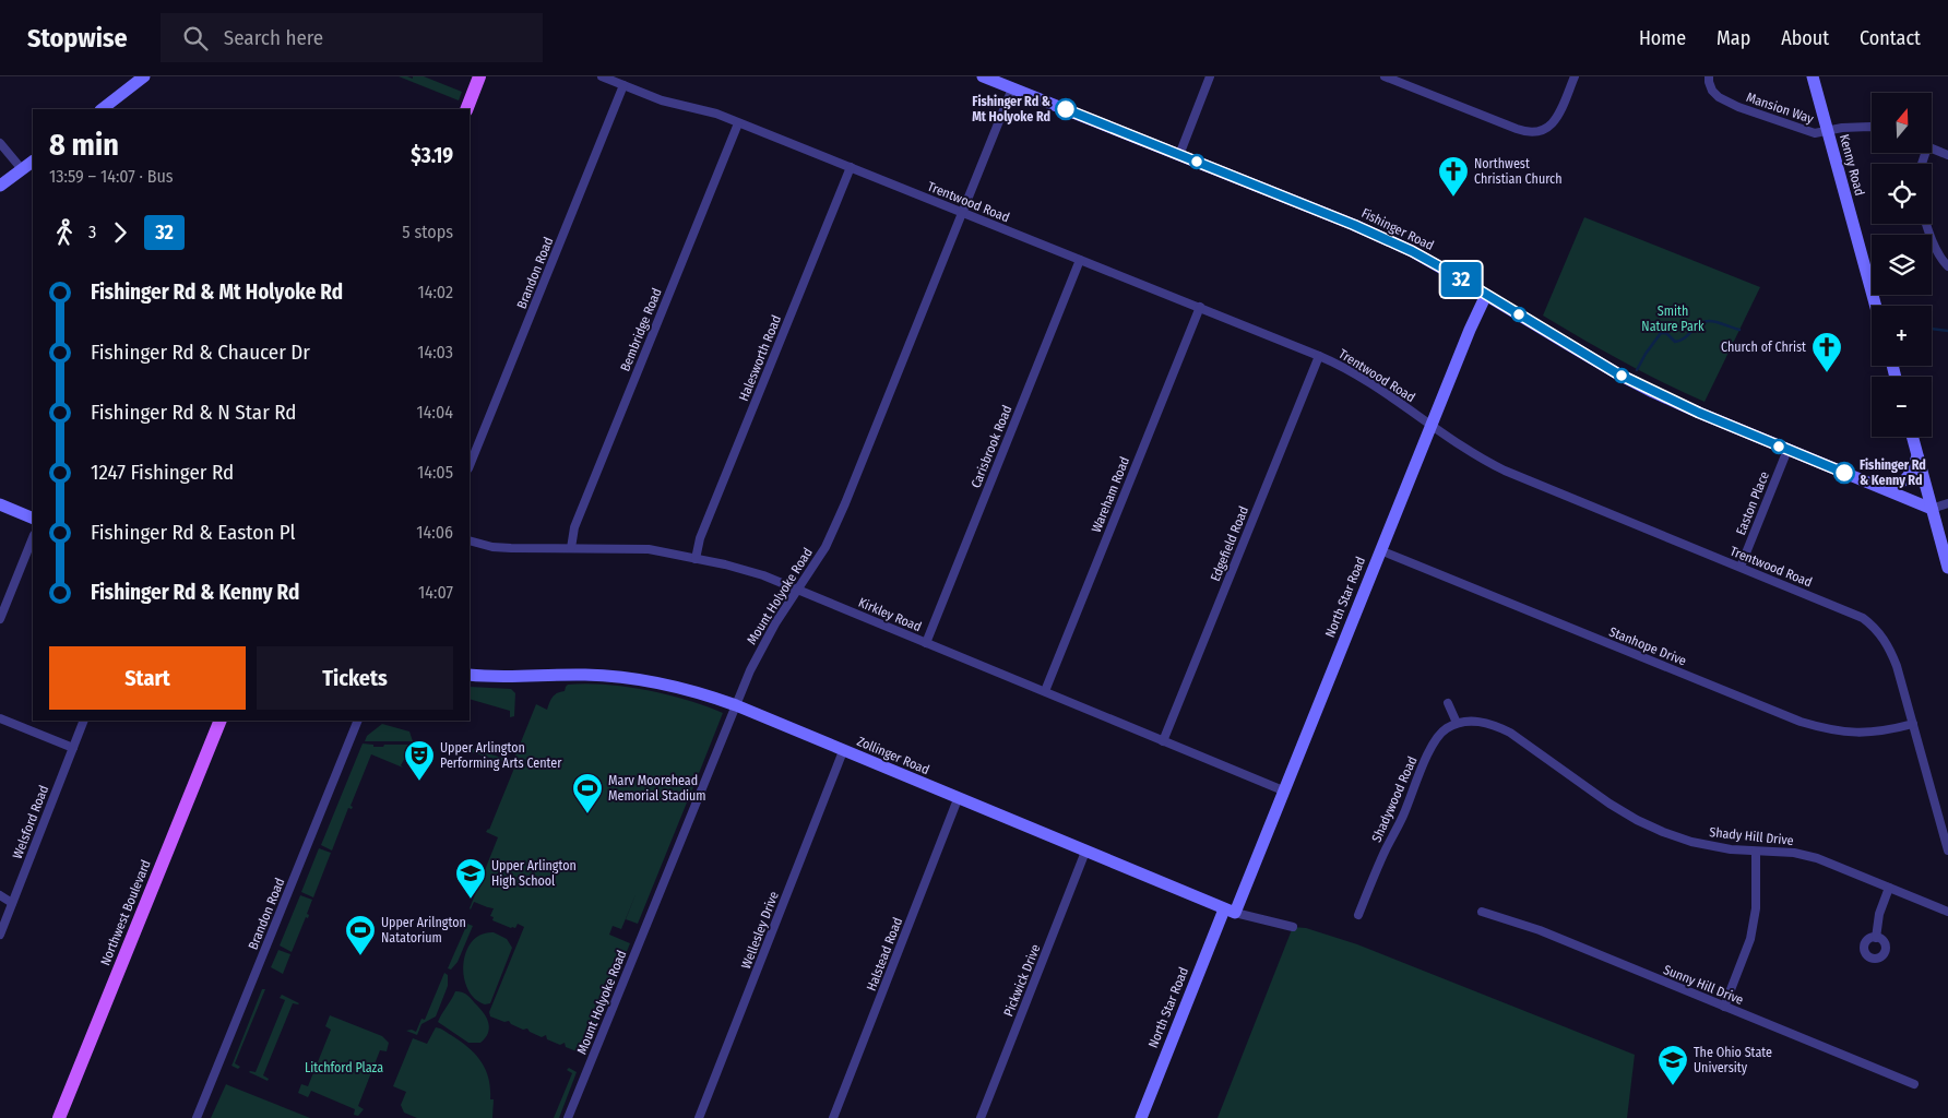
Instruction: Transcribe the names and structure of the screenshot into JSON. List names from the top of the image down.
{
  "streets": {
    "main road": [
      "Kenny Road",
      "Fishinger Road",
      "North Star Road",
      "Zollinger Road",
      "Northwest Boulevard"
    ],
    "street": [
      "Mansion Way",
      "Trentwood Road",
      "Brandon Road",
      "Bembridge Road",
      "Halesworth Road",
      "Carisbrook Road",
      "Wareham Road",
      "Easton Place",
      "Edgefield Road",
      "Mount Holyoke Road",
      "Kirkley Road",
      "Stanhope Drive",
      "Shadywood Road",
      "Welsford Road",
      "Shady Hill Drive",
      "Wellesley Drive",
      "Halstead Road",
      "Pickwick Drive",
      "Sunny Hill Drive"
    ]
  },
  "crossings": [
    ["Mansion Way", "Kenny Road"],
    ["Trentwood Road", "Brandon Road"],
    ["Trentwood Road", "Bembridge Road"],
    ["Trentwood Road", "Halesworth Road"],
    ["Trentwood Road", "Carisbrook Road"],
    ["Trentwood Road", "Wareham Road"],
    ["Trentwood Road", "Easton Place"],
    ["Trentwood Road", "Edgefield Road"],
    ["Trentwood Road", "Mount Holyoke Road"],
    ["Trentwood Road", "North Star Road"],
    ["Trentwood Road", "Stanhope Drive"],
    ["Fishinger Road", "Easton Place"],
    ["Fishinger Road", "Mount Holyoke Road"],
    ["Fishinger Road", "North Star Road"],
    ["Bembridge Road", "Kirkley Road"],
    ["Halesworth Road", "Kirkley Road"],
    ["Carisbrook Road", "Kirkley Road"],
    ["Wareham Road", "Kirkley Road"],
    ["Edgefield Road", "Kirkley Road"],
    ["Mount Holyoke Road", "Kirkley Road"],
    ["Mount Holyoke Road", "Zollinger Road"],
    ["North Star Road", "Kirkley Road"],
    ["North Star Road", "Stanhope Drive"],
    ["North Star Road", "Zollinger Road"],
    ["Zollinger Road", "Wellesley Drive"],
    ["Zollinger Road", "Halstead Road"],
    ["Zollinger Road", "Pickwick Drive"],
    ["Shadywood Road", "Shady Hill Drive"]
  ],
  "parks": ["Smith Nature Park", "Litchford Plaza"],
  "places": {
    "other": ["Fishinger Rd & Mt Holyoke Rd", "Fishinger Rd & Kenny Rd"],
    "church": ["Northwest Christian Church", "Church of Christ"],
    "theatre": ["Upper Arlington Performing Arts Center"],
    "sports": ["Marv Moorehead Memorial Stadium", "Upper Arilngton Natatorium"],
    "school or university": ["Upper Arlington High School", "The Ohio State University"]
  },
  "lines": ["bus line 32"],
  "north": "top",
  "page": {
    "header": "Stopwise",
    "search": "Search here",
    "nav": [
      "Home",
      "Map",
      "About",
      "Contact"
    ],
    "on_map": "32",
    "map_buttons": ["+", "−"],
    "heading": ["8 min", "13:59 – 14:07 · Bus", "$3.19"],
    "legs": ["3", "32", "5 stops"],
    "list": [
      {
        "name": "Fishinger Rd & Mt Holyoke Rd",
        "value": "14:02"
      },
      {
        "name": "Fishinger Rd & Chaucer Dr",
        "value": "14:03"
      },
      {
        "name": "Fishinger Rd & N Star Rd",
        "value": "14:04"
      },
      {
        "name": "1247 Fishinger Rd",
        "value": "14:05"
      },
      {
        "name": "Fishinger Rd & Easton Pl",
        "value": "14:06"
      },
      {
        "name": "Fishinger Rd & Kenny Rd",
        "value": "14:07"
      }
    ],
    "buttons": ["Start", "Tickets"]
  }
}
